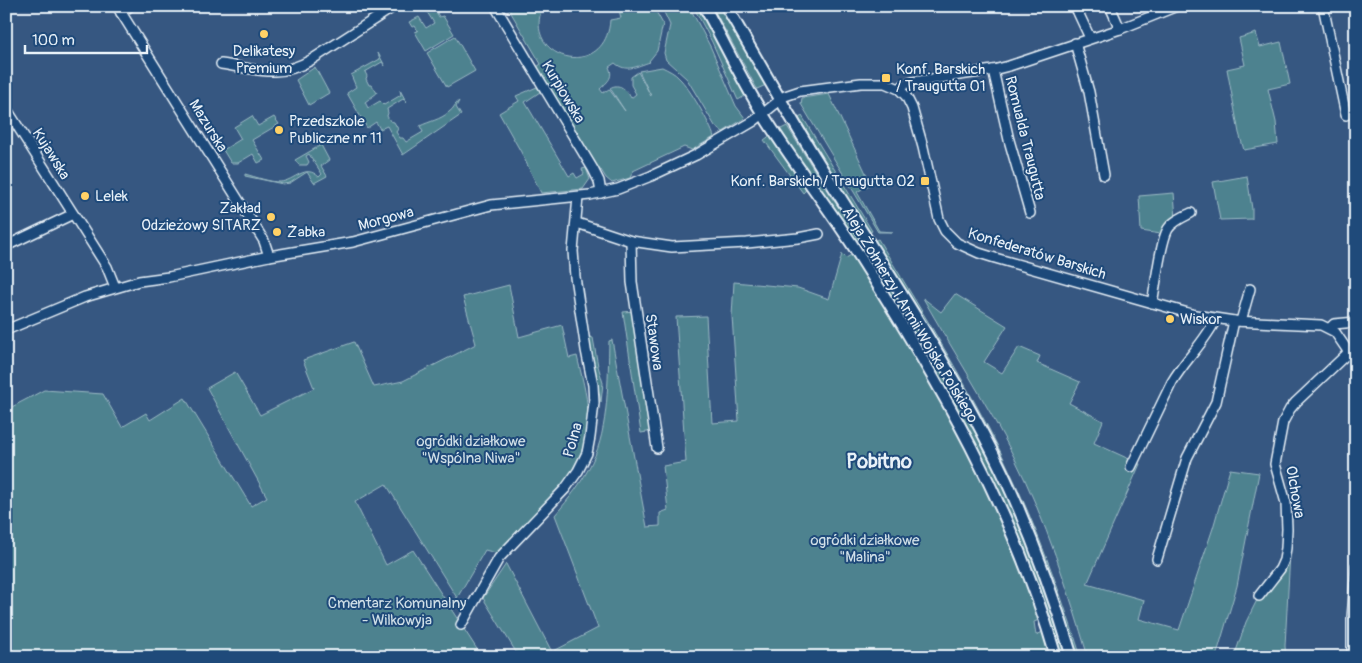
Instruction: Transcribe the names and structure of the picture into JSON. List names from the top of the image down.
{
  "streets": {
    "main road": ["Aleja Żołnierzy I Armii Wojska Polskiego"],
    "street": [
      "Kurpiowska",
      "Mazurska",
      "Romualda Traugutta",
      "Kujawska",
      "Morgowa",
      "Konfederatów Barskich",
      "Stawowa",
      "Polna",
      "Olchowa"
    ]
  },
  "crossings": [
    ["Kurpiowska", "Morgowa"],
    ["Mazurska", "Morgowa"],
    ["Romualda Traugutta", "Konfederatów Barskich"],
    ["Kujawska", "Morgowa"],
    ["Morgowa", "Aleja Żołnierzy I Armii Wojska Polskiego"],
    ["Morgowa", "Polna"]
  ],
  "districts": ["Pobitno"],
  "parks": ["ogródki działkowe \"Wspólna Niwa\"", "ogródki działkowe \"Malina\"", "Cmentarz Komunalny - Wilkowyja"],
  "places": {
    "other": [
      "Delikatesy Premium",
      "Przedszkole Publiczne nr 11",
      "Lelek",
      "Zakład Odzieżowy SITARZ",
      "Żabka",
      "Wiskor"
    ],
    "transit": ["Konf. Barskich / Traugutta 01", "Konf. Barskich / Traugutta 02"]
  },
  "scale_bar": "100 m"
}
